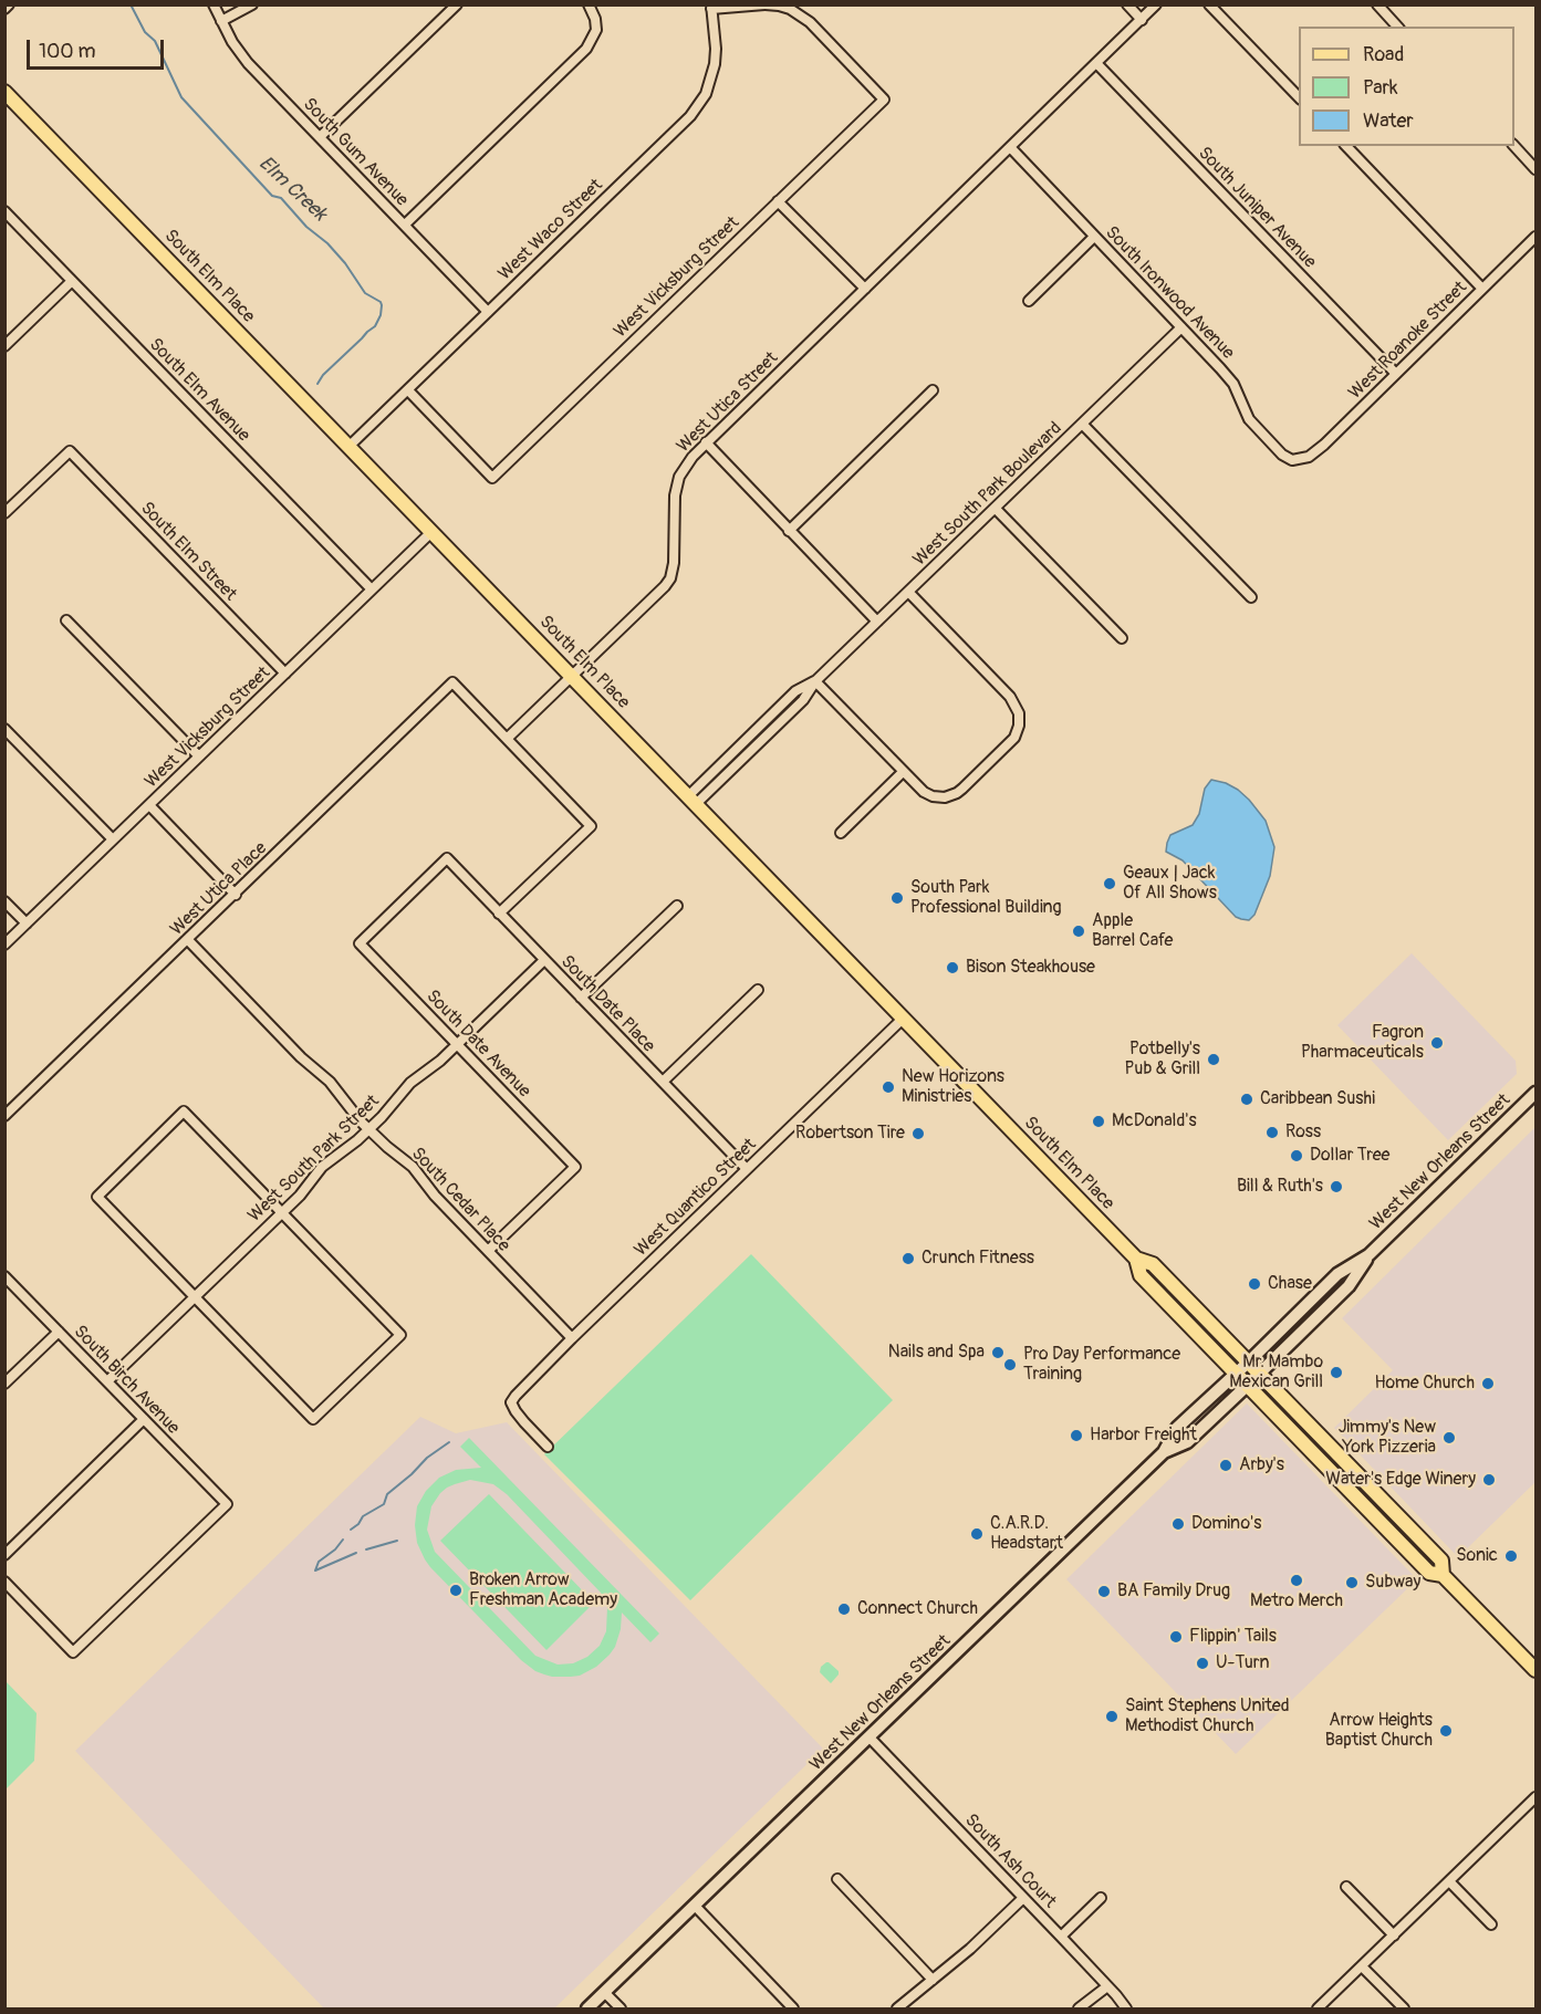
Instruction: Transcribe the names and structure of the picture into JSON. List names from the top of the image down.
{
  "streets": {
    "main road": ["South Elm Place", "West New Orleans Street"],
    "street": [
      "South Gum Avenue",
      "South Juniper Avenue",
      "West Waco Street",
      "West Vicksburg Street",
      "South Ironwood Avenue",
      "West Roanoke Street",
      "South Elm Avenue",
      "West Utica Street",
      "West South Park Boulevard",
      "South Elm Street",
      "West Utica Place",
      "South Date Place",
      "South Date Avenue",
      "West South Park Street",
      "West Quantico Street",
      "South Cedar Place",
      "South Birch Avenue",
      "South Ash Court"
    ]
  },
  "crossings": [
    ["South Gum Avenue", "West Waco Street"],
    ["South Juniper Avenue", "West Roanoke Street"],
    ["South Juniper Avenue", "West Utica Street"],
    ["West Waco Street", "South Elm Place"],
    ["West Waco Street", "West Vicksburg Street"],
    ["South Elm Place", "West Vicksburg Street"],
    ["South Elm Place", "West Utica Street"],
    ["South Elm Place", "West South Park Boulevard"],
    ["South Elm Place", "West New Orleans Street"],
    ["South Elm Place", "West Quantico Street"],
    ["West Vicksburg Street", "South Elm Avenue"],
    ["West Vicksburg Street", "South Elm Street"],
    ["South Ironwood Avenue", "West Roanoke Street"],
    ["South Ironwood Avenue", "West Utica Street"],
    ["South Ironwood Avenue", "West South Park Boulevard"],
    ["West Utica Street", "West Utica Place"],
    ["West Utica Place", "South Cedar Place"],
    ["South Date Place", "South Date Avenue"],
    ["South Date Place", "West South Park Street"],
    ["South Date Place", "West Quantico Street"],
    ["South Date Avenue", "West South Park Street"],
    ["South Date Avenue", "South Cedar Place"],
    ["West South Park Street", "South Cedar Place"],
    ["West South Park Street", "South Birch Avenue"],
    ["West New Orleans Street", "South Ash Court"],
    ["West Quantico Street", "South Cedar Place"]
  ],
  "water": ["Elm Creek"],
  "places": [
    "Geaux | Jack Of All Shows",
    "South Park Professional Building",
    "Apple Barrel Cafe",
    "Bison Steakhouse",
    "Fagron Pharmaceuticals",
    "Potbelly's Pub & Grill",
    "New Horizons Ministries",
    "Caribbean Sushi",
    "McDonald's",
    "Ross",
    "Robertson Tire",
    "Dollar Tree",
    "Bill & Ruth's",
    "Crunch Fitness",
    "Chase",
    "Nails and Spa",
    "Pro Day Performance Training",
    "Mr. Mambo Mexican Grill",
    "Home Church",
    "Harbor Freight",
    "Jimmy's New York Pizzeria",
    "Arby's",
    "Water's Edge Winery",
    "Domino's",
    "C.A.R.D. Headstart",
    "Sonic",
    "Metro Merch",
    "Subway",
    "Broken Arrow Freshman Academy",
    "BA Family Drug",
    "Connect Church",
    "Flippin' Tails",
    "U-Turn",
    "Saint Stephens United Methodist Church",
    "Arrow Heights Baptist Church"
  ],
  "legend": ["Road", "Park", "Water"],
  "scale_bar": "100 m"
}
